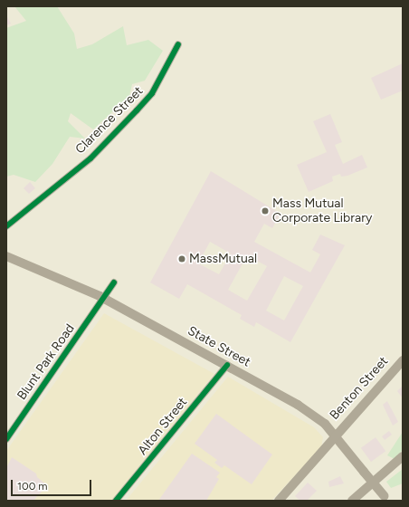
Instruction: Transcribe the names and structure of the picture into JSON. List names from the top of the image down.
{
  "streets": {
    "main road": ["State Street", "Benton Street"],
    "street": ["Clarence Street", "Blunt Park Road", "Alton Street"]
  },
  "crossings": [
    ["State Street", "Blunt Park Road"],
    ["State Street", "Benton Street"],
    ["State Street", "Alton Street"]
  ],
  "places": ["Mass Mutual Corporate Library", "MassMutual"],
  "scale_bar": "100 m"
}
